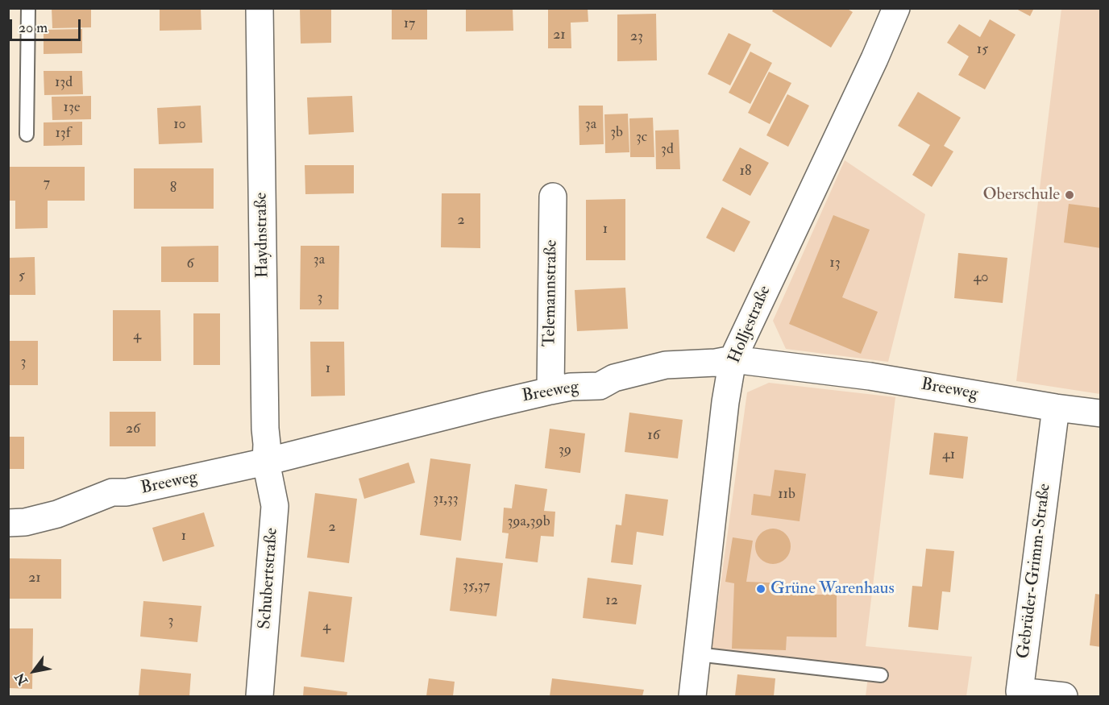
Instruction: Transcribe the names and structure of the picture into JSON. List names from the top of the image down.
{
  "streets": {
    "street": [
      "Haydnstraße",
      "Telemannstraße",
      "Holljestraße",
      "Breeweg",
      "Gebrüder-Grimm-Straße",
      "Schubertstraße"
    ]
  },
  "crossings": [
    ["Haydnstraße", "Breeweg"],
    ["Haydnstraße", "Schubertstraße"],
    ["Telemannstraße", "Breeweg"],
    ["Holljestraße", "Breeweg"],
    ["Breeweg", "Gebrüder-Grimm-Straße"],
    ["Breeweg", "Schubertstraße"]
  ],
  "places": ["Oberschule", "Grüne Warenhaus"],
  "house_numbers": [
    "17",
    "21",
    "23",
    "15",
    "13d",
    "13e",
    "10",
    "3a",
    "3b",
    "13f",
    "3c",
    "3d",
    "18",
    "7",
    "8",
    "2",
    "1",
    "3a",
    "13",
    "6",
    "5",
    "40",
    "3",
    "4",
    "3",
    "1",
    "26",
    "16",
    "39",
    "41",
    "11b",
    "31,33",
    "39a,39b",
    "2",
    "1",
    "21",
    "35,37",
    "12",
    "3",
    "4"
  ],
  "scale_bar": "20 m",
  "north": "bottom left"
}
